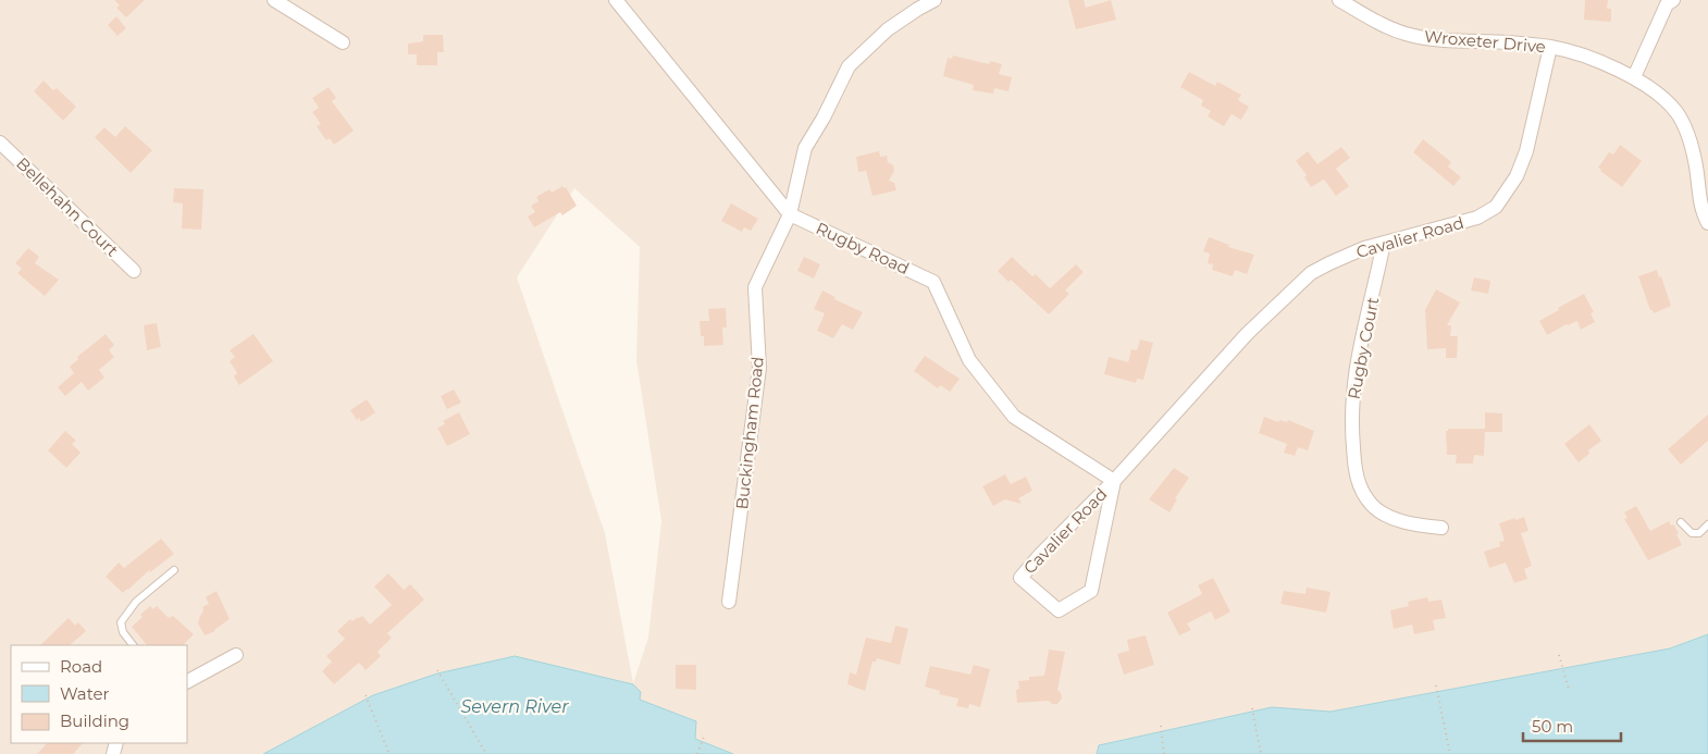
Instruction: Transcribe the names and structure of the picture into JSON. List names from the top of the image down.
{
  "streets": {
    "street": [
      "Wroxeter Drive",
      "Bellehahn Court",
      "Cavalier Road",
      "Rugby Road",
      "Rugby Court",
      "Buckingham Road"
    ]
  },
  "crossings": [
    ["Wroxeter Drive", "Cavalier Road"],
    ["Cavalier Road", "Rugby Road"],
    ["Cavalier Road", "Rugby Court"],
    ["Rugby Road", "Buckingham Road"]
  ],
  "water": ["Severn River"],
  "legend": ["Road", "Water", "Building"],
  "scale_bar": "50 m"
}
